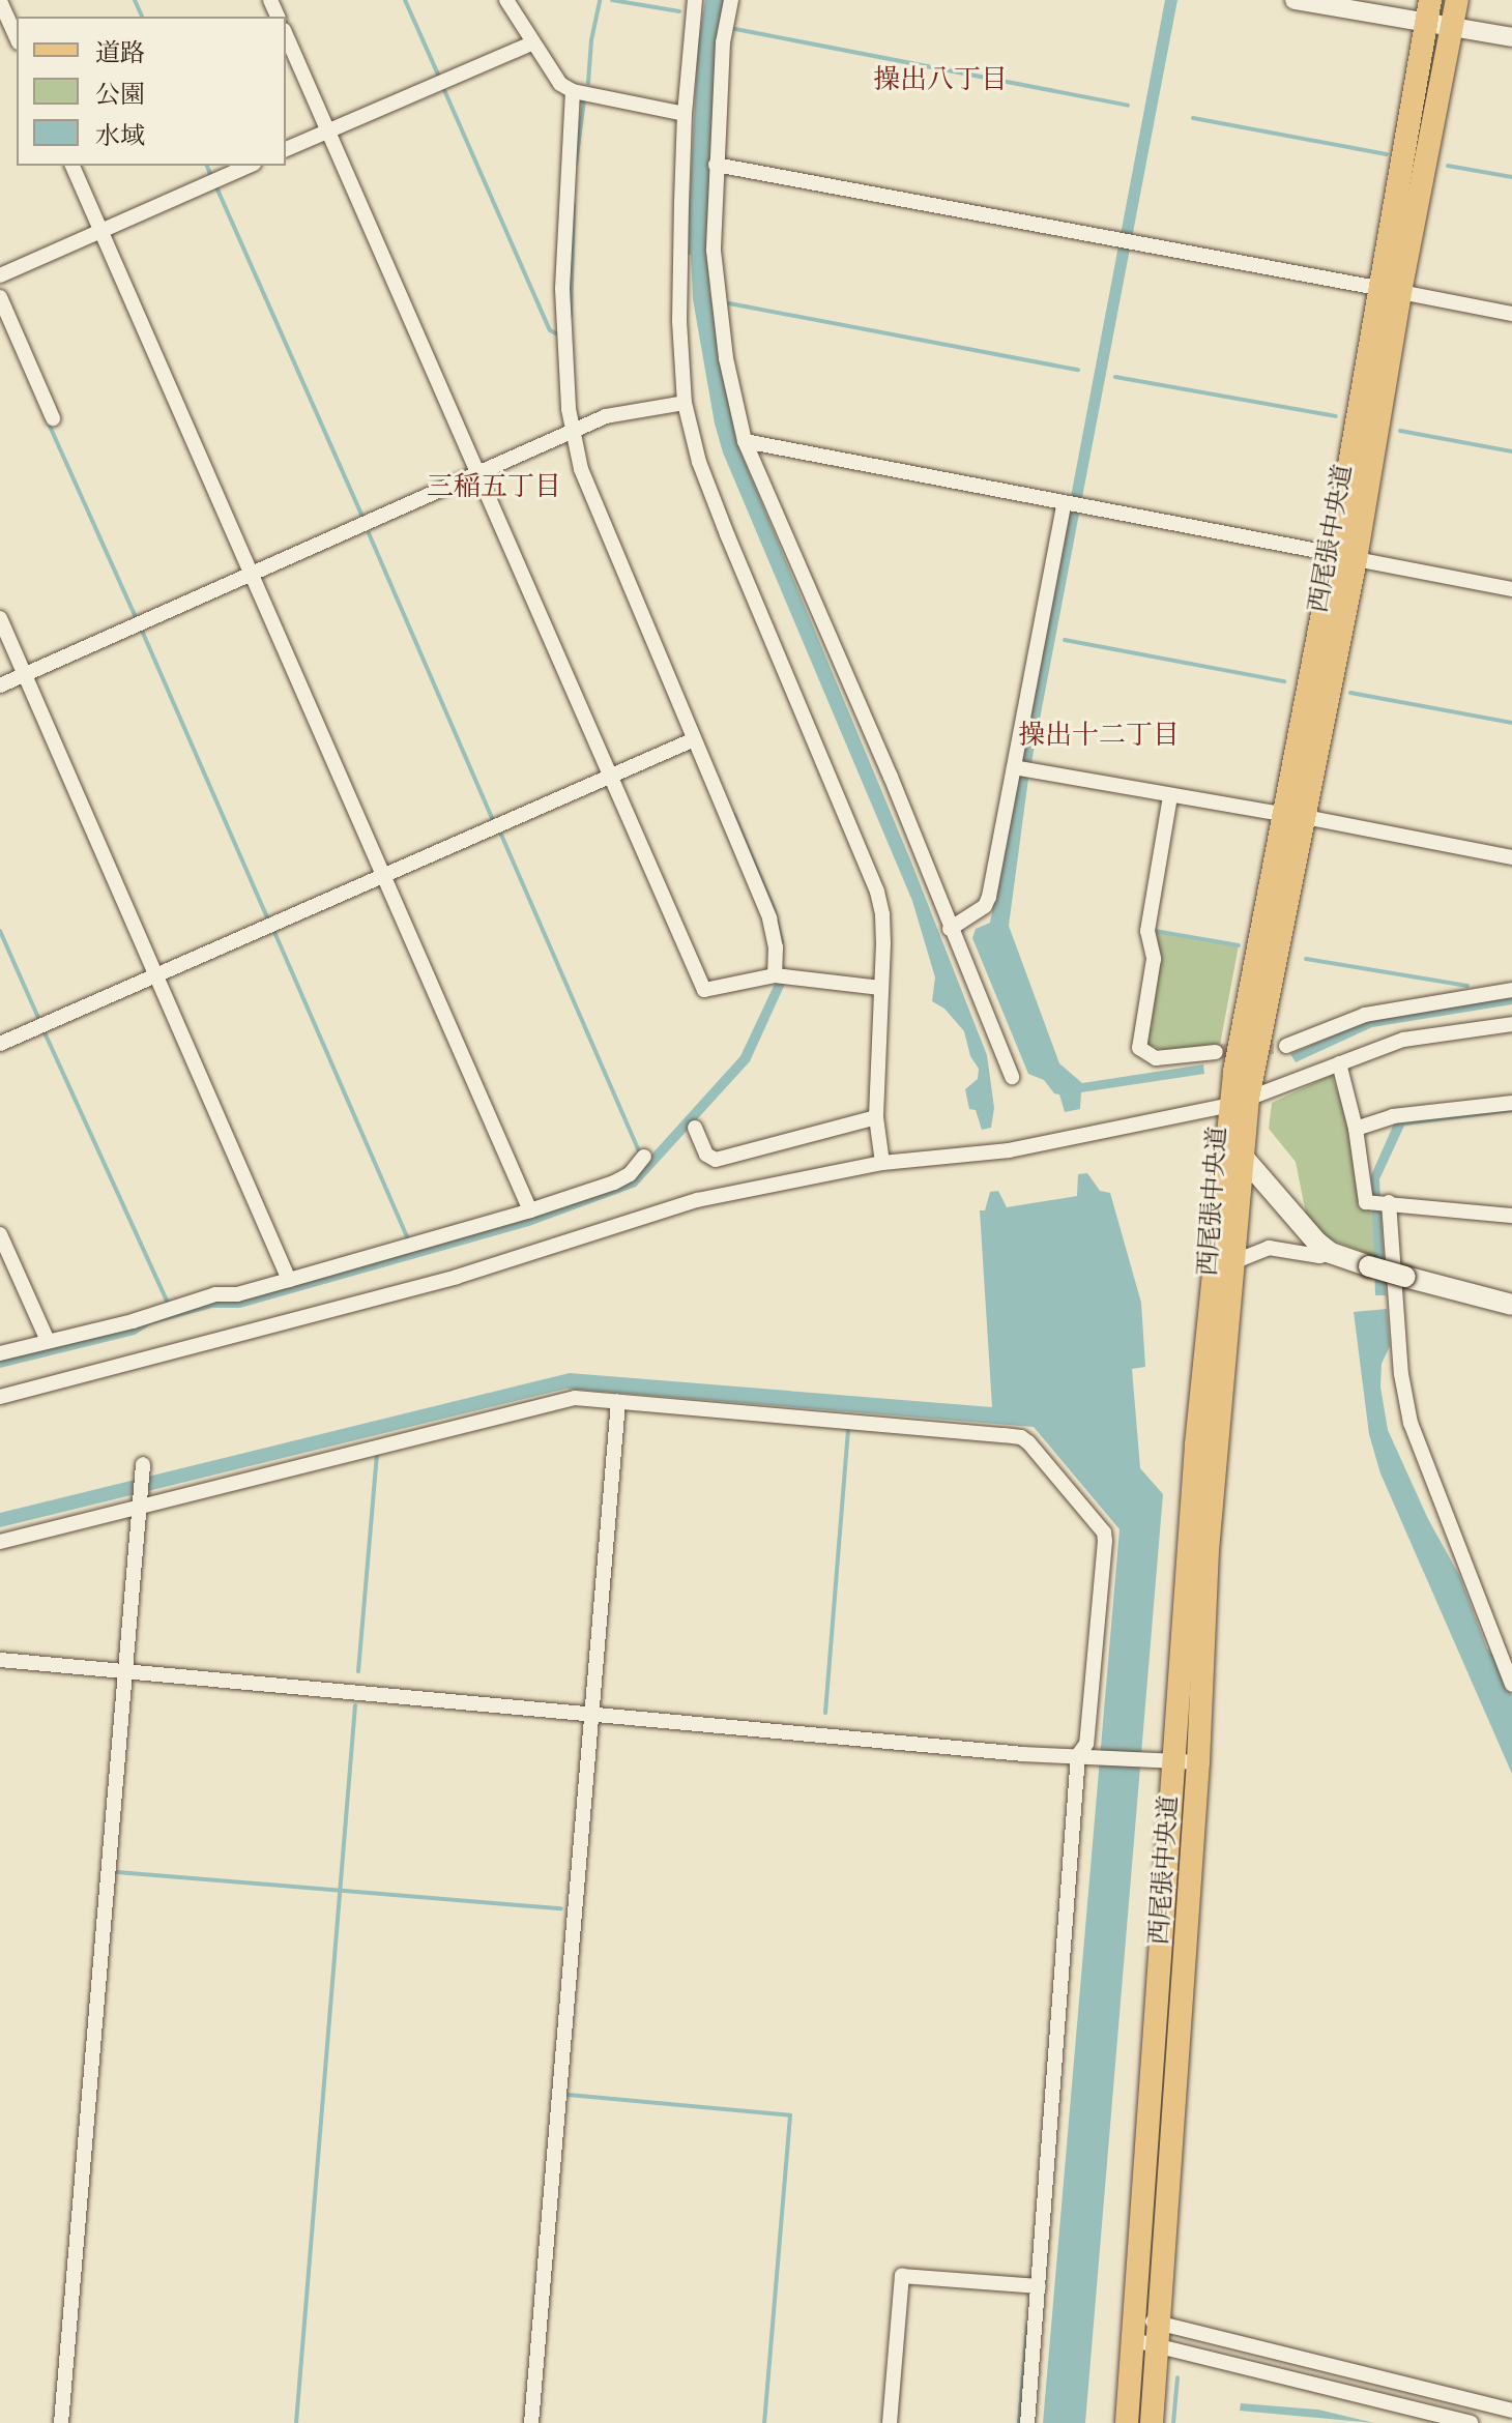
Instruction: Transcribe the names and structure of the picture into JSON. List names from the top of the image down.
{
  "streets": {
    "main road": ["西尾張中央道"]
  },
  "districts": ["操出八丁目", "三稲五丁目", "操出十二丁目"],
  "legend": ["道路", "公園", "水域"]
}
